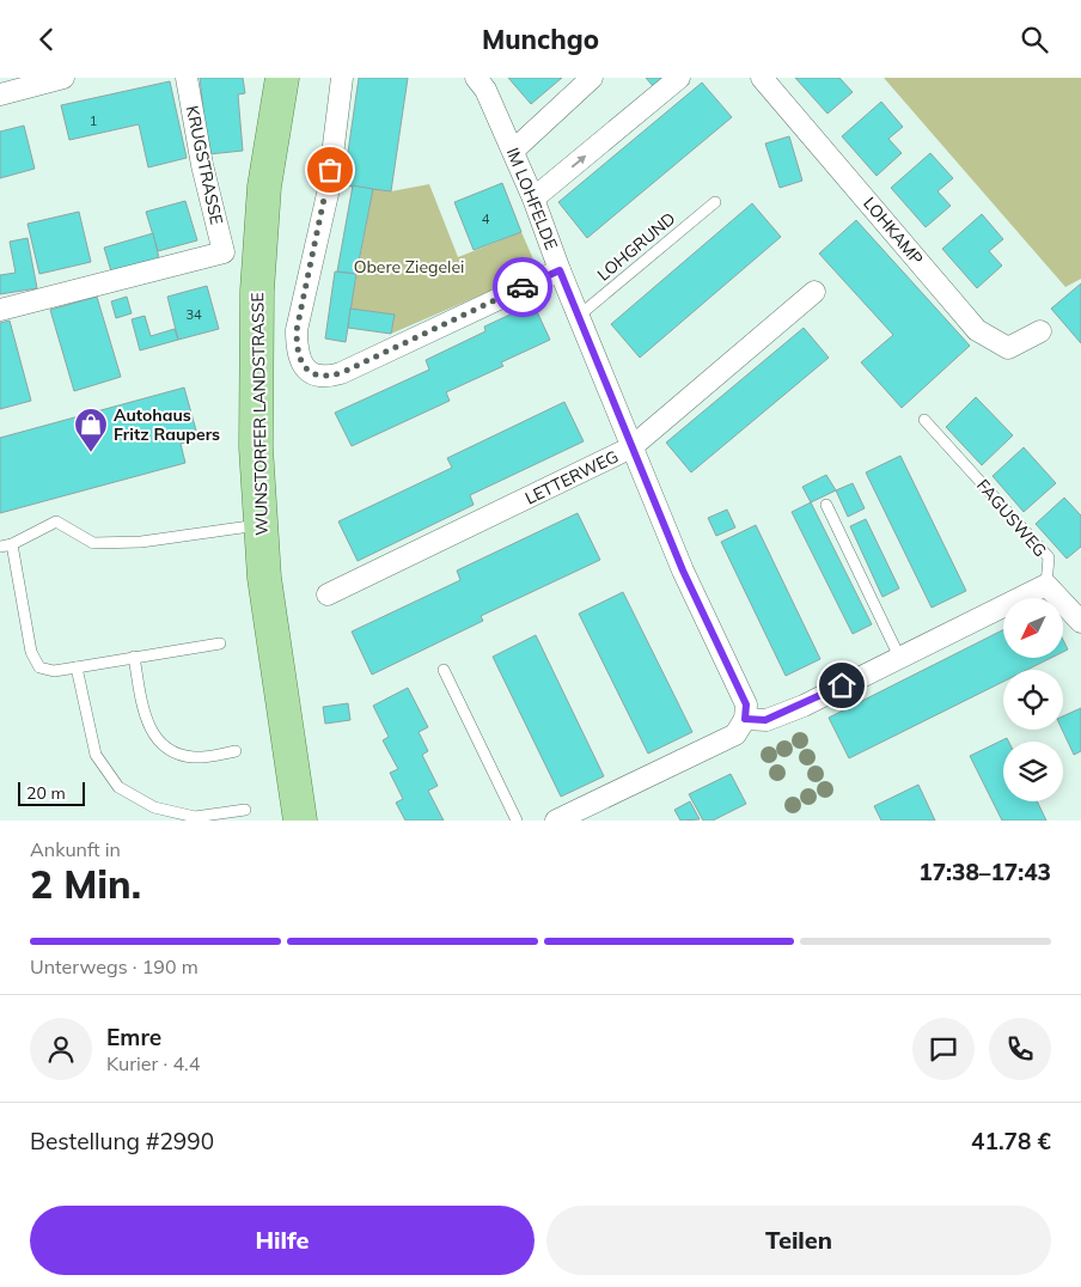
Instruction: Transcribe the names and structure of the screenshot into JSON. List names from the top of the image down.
{
  "streets": {
    "main road": ["WUNSTORFER LANDSTRASSE"],
    "street": [
      "KRUGSTRASSE",
      "IM LOHFELDE",
      "LOHKAMP",
      "LETTERWEG"
    ],
    "lane": ["LOHGRUND", "FAGUSWEG"]
  },
  "crossings": [
    ["IM LOHFELDE", "LOHGRUND"],
    ["IM LOHFELDE", "LETTERWEG"]
  ],
  "parks": ["Obere Ziegelei"],
  "places": {
    "shop": ["Autohaus Fritz Raupers"]
  },
  "house_numbers": ["1", "4", "34"],
  "scale_bar": "20 m",
  "north": "bottom left",
  "page": {
    "header": "Munchgo",
    "scale": "20 m",
    "heading": ["2 Min.", "Ankunft in", "17:38–17:43"],
    "panel": [
      "Emre",
      "Kurier · 4.4",
      "Bestellung #2990",
      "41.78 €"
    ],
    "bar": "Unterwegs · 190 m",
    "buttons": ["Hilfe", "Teilen"]
  }
}
